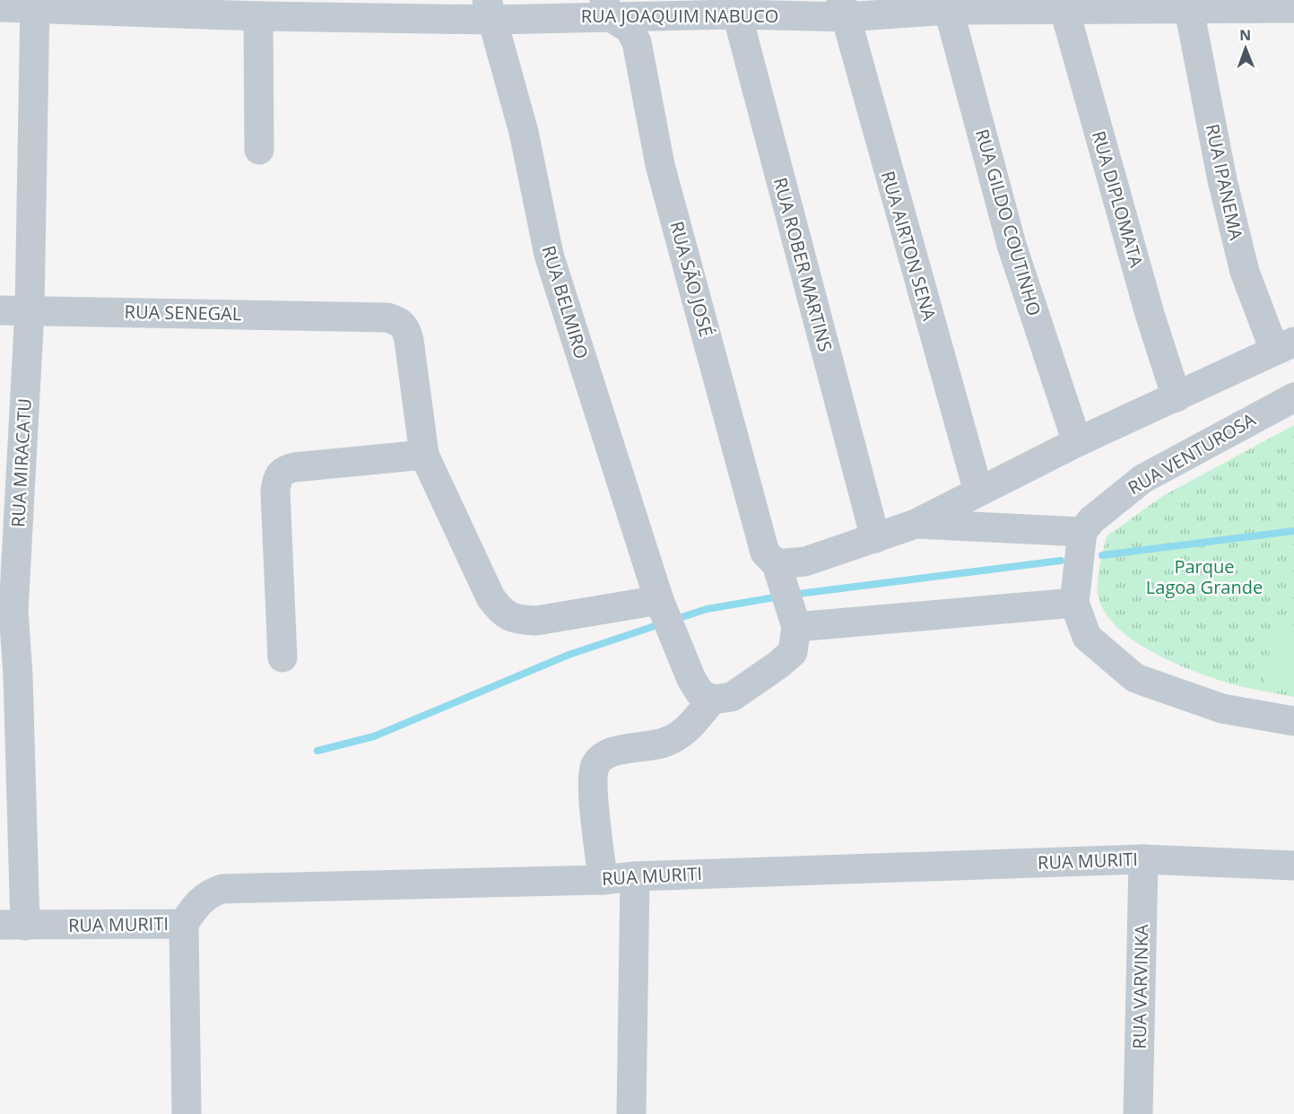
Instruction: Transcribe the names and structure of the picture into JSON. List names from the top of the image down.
{
  "streets": {
    "street": [
      "RUA JOAQUIM NABUCO",
      "RUA IPANEMA",
      "RUA DIPLOMATA",
      "RUA GILDO COUTINHO",
      "RUA AIRTON SENA",
      "RUA ROBER MARTINS",
      "RUA SÃO JOSÉ",
      "RUA BELMIRO",
      "RUA SENEGAL",
      "RUA VENTUROSA",
      "RUA MIRACATU",
      "RUA MURITI",
      "RUA VARVINKA"
    ]
  },
  "crossings": [
    ["RUA JOAQUIM NABUCO", "RUA IPANEMA"],
    ["RUA JOAQUIM NABUCO", "RUA DIPLOMATA"],
    ["RUA JOAQUIM NABUCO", "RUA GILDO COUTINHO"],
    ["RUA JOAQUIM NABUCO", "RUA AIRTON SENA"],
    ["RUA JOAQUIM NABUCO", "RUA ROBER MARTINS"],
    ["RUA JOAQUIM NABUCO", "RUA SÃO JOSÉ"],
    ["RUA JOAQUIM NABUCO", "RUA BELMIRO"],
    ["RUA JOAQUIM NABUCO", "RUA MIRACATU"],
    ["RUA BELMIRO", "RUA SENEGAL"],
    ["RUA SENEGAL", "RUA MIRACATU"],
    ["RUA MIRACATU", "RUA MURITI"],
    ["RUA MURITI", "RUA VARVINKA"]
  ],
  "parks": ["Parque Lagoa Grande"],
  "north": "top"
}
